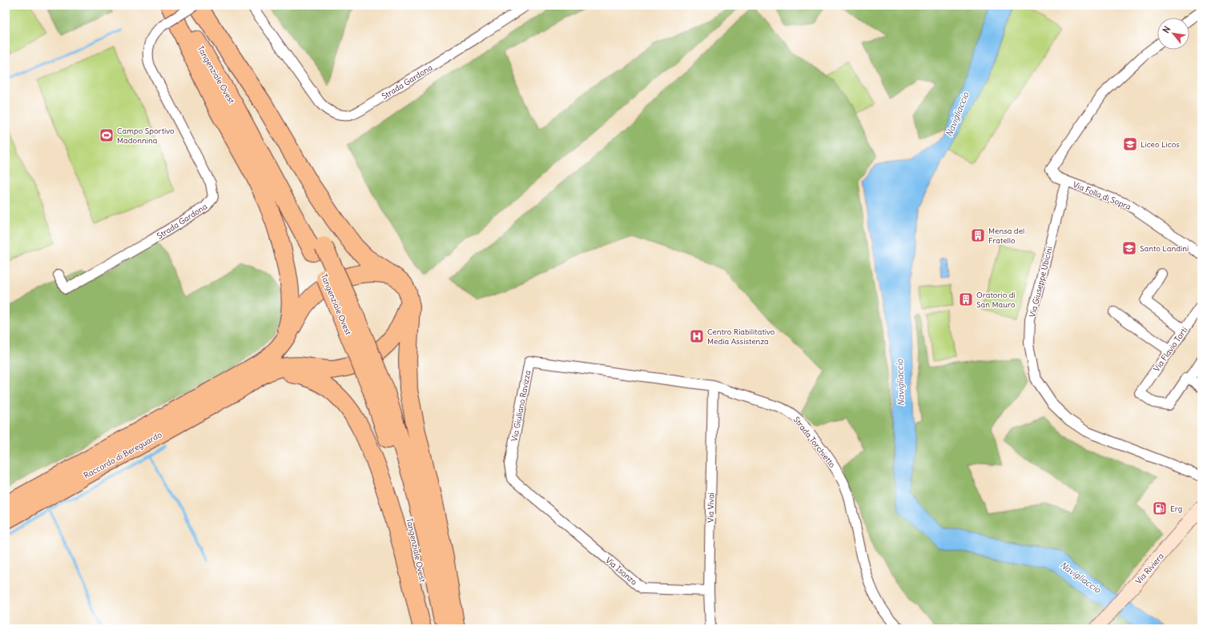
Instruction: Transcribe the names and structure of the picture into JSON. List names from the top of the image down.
{
  "streets": {
    "highway": ["Tangenziale Ovest", "Raccordo di Bereguardo"],
    "street": [
      "Strada Gardona",
      "Via Folla di Sopra",
      "Via Giuseppe Ubicini",
      "Via Flavio Torti",
      "Via Giuliano Ravizza",
      "Strada Torchietto",
      "Via Vivai",
      "Via Riviera",
      "Via Isonzo"
    ]
  },
  "crossings": [
    ["Via Folla di Sopra", "Via Giuseppe Ubicini"],
    ["Via Giuliano Ravizza", "Strada Torchietto"],
    ["Via Giuliano Ravizza", "Via Isonzo"],
    ["Strada Torchietto", "Via Vivai"],
    ["Via Vivai", "Via Isonzo"]
  ],
  "water": ["Navigliaccio"],
  "places": {
    "sports": ["Campo Sportivo Madonnina"],
    "school or university": ["Liceo Licos", "Santo Landini"],
    "building": ["Mensa del Fratello", "Oratorio di San Mauro"],
    "hospital": ["Centro Riabilitativo Media Assistenza"],
    "fuel station": ["Erg"]
  },
  "north": "top left"
}
